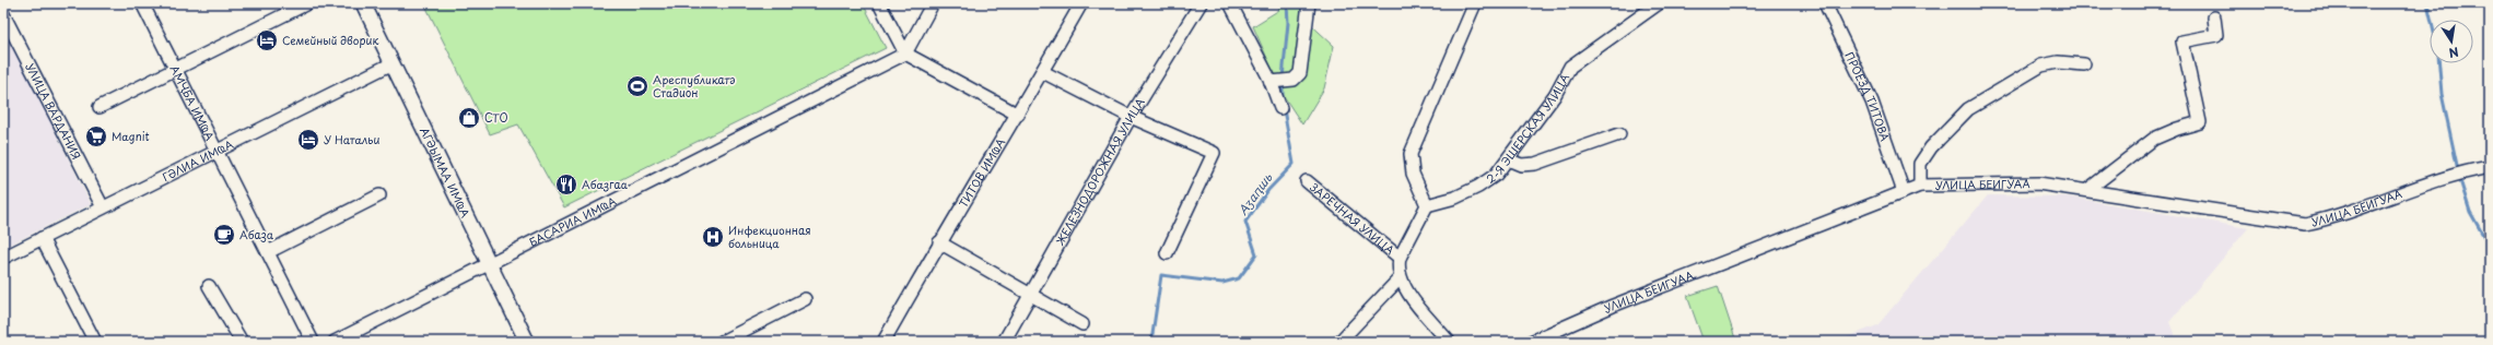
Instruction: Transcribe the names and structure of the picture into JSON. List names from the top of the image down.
{
  "streets": {
    "street": [
      "ПРОЕЗД ТИТОВА",
      "АМҶБА ИМҨА",
      "УЛИЦА ВАРДАНИЯ",
      "2-Я ЭШЕРСКАЯ УЛИЦА",
      "ГӘЛИА ИМҨА",
      "ЖЕЛЕЗНОДОРОЖНАЯ УЛИЦА",
      "АГӘЫМАА ИМҨА",
      "ТИТОВ ИМҨА",
      "УЛИЦА БЕИГУАА",
      "ЗАРЕЧНАЯ УЛИЦА",
      "БАСАРИА ИМҨА"
    ]
  },
  "crossings": [
    ["ПРОЕЗД ТИТОВА", "УЛИЦА БЕИГУАА"],
    ["АМҶБА ИМҨА", "ГӘЛИА ИМҨА"],
    ["УЛИЦА ВАРДАНИЯ", "ГӘЛИА ИМҨА"],
    ["ГӘЛИА ИМҨА", "АГӘЫМАА ИМҨА"],
    ["АГӘЫМАА ИМҨА", "БАСАРИА ИМҨА"]
  ],
  "water": ["Аӡаԥшь"],
  "places": {
    "hotel": ["Семейный дворик", "У Натальи"],
    "sports": ["Ареспубликатә Стадион"],
    "shop": ["СТО"],
    "supermarket": ["Magnit"],
    "restaurant": ["Абазгаа"],
    "cafe": ["Абаза"],
    "hospital": ["Инфекционная больница"]
  },
  "north": "bottom"
}
